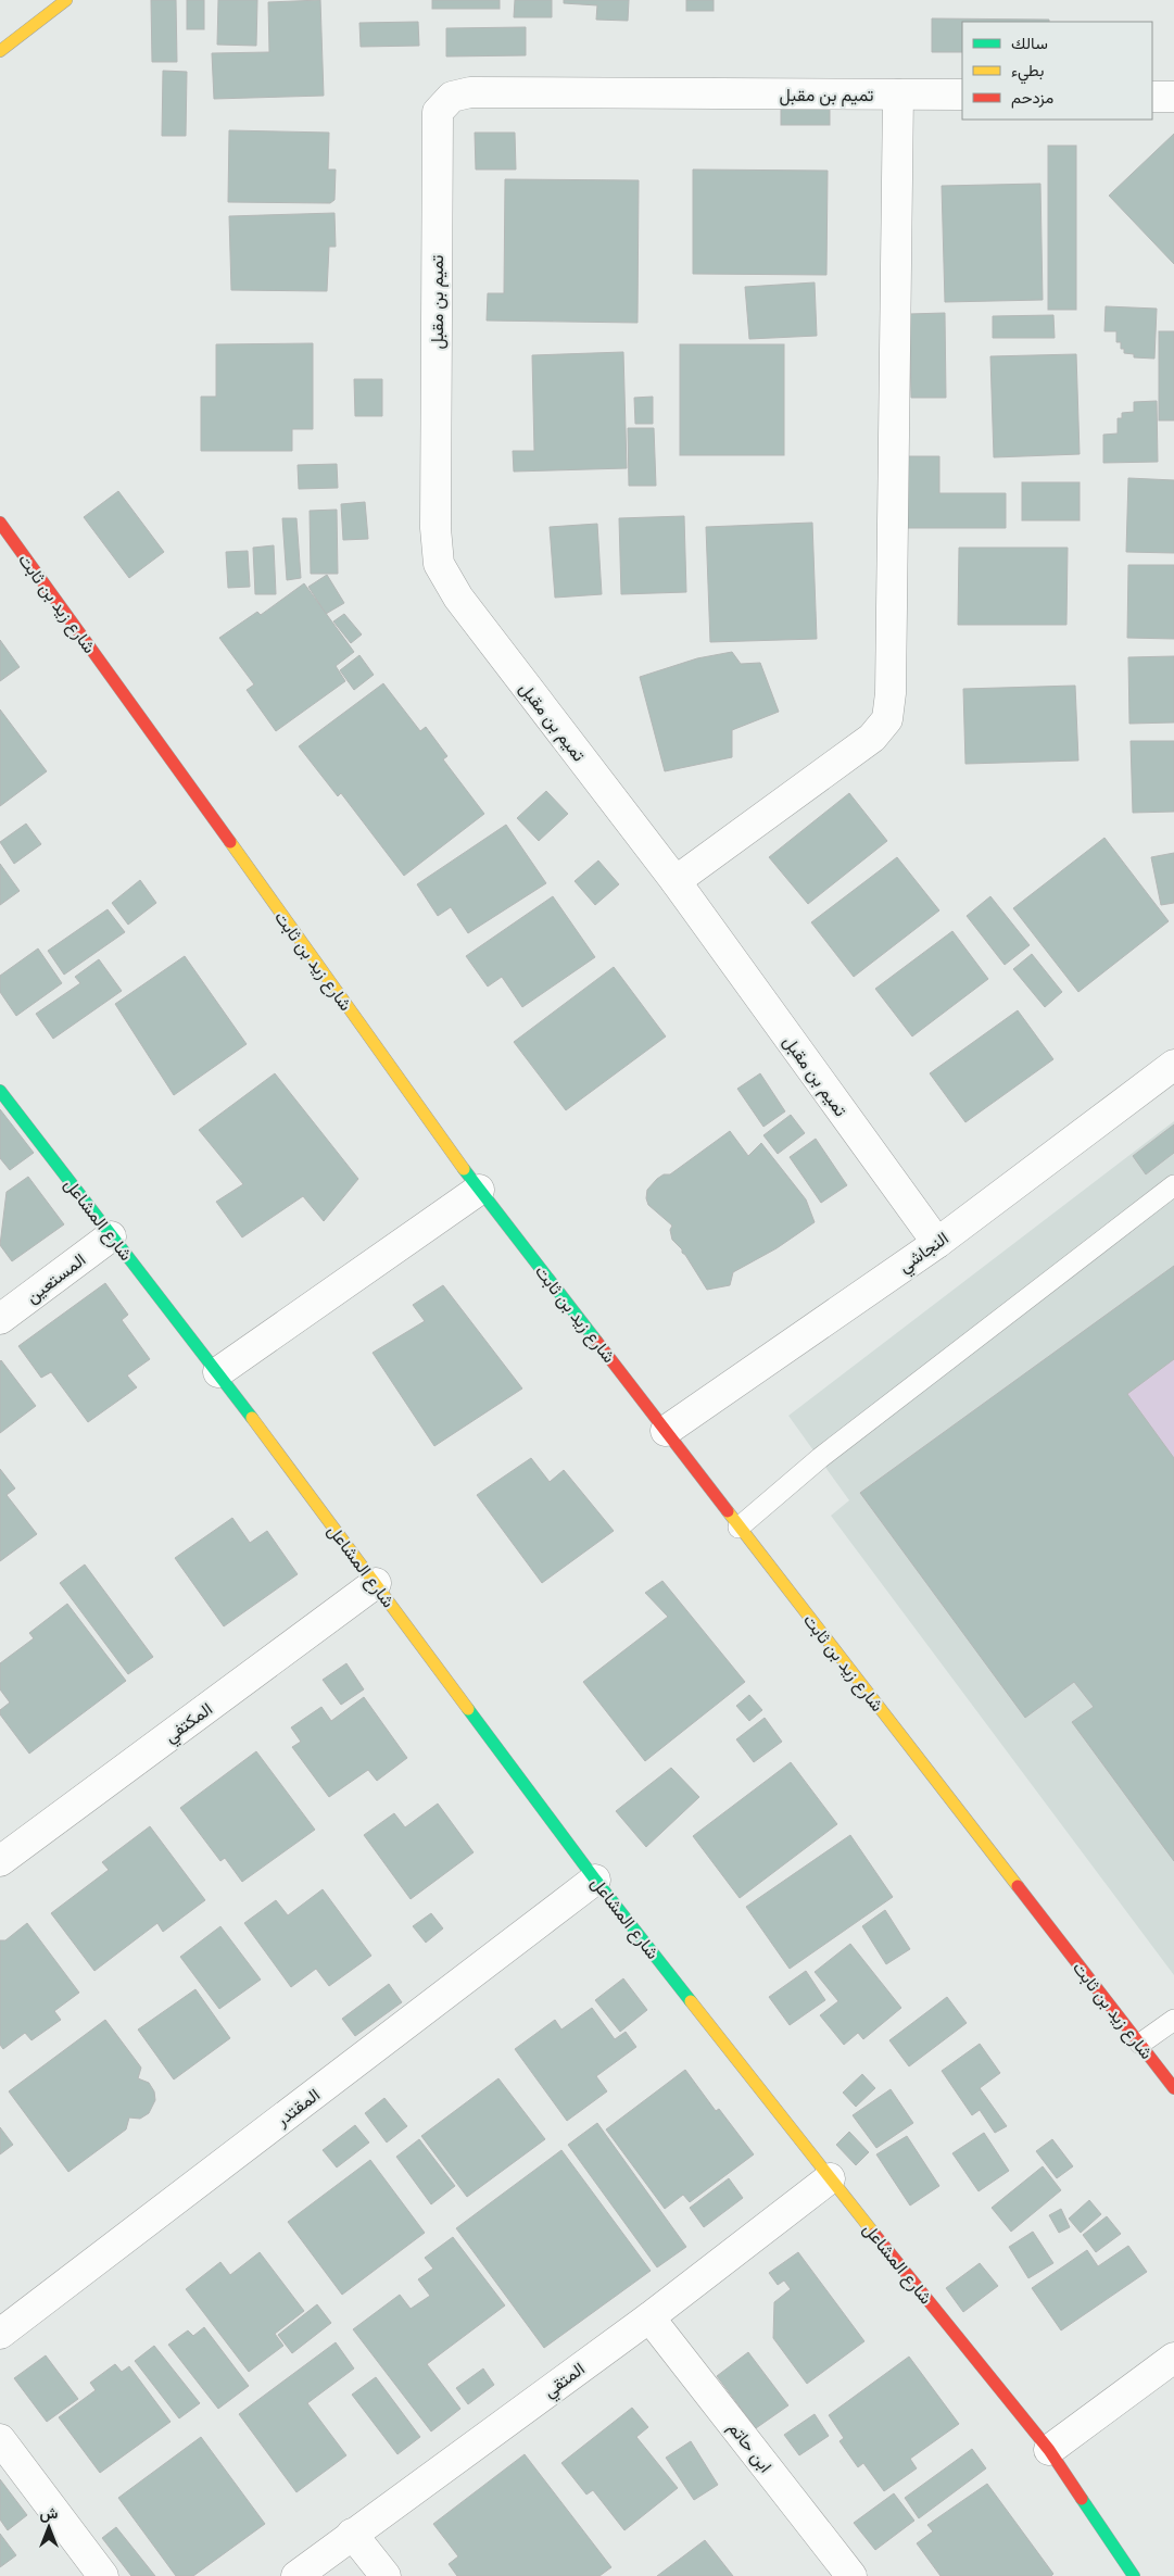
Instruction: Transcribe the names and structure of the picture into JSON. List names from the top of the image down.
{
  "streets": {
    "street": [
      "تميم بن مقبل",
      "شارع زيد بن ثابت",
      "شارع المشاعل",
      "النجاشي",
      "المستعين",
      "المكتفي",
      "المقتدر",
      "المتقي",
      "ابن حاتم"
    ]
  },
  "crossings": [
    ["تميم بن مقبل", "النجاشي"],
    ["شارع زيد بن ثابت", "النجاشي"],
    ["شارع المشاعل", "المستعين"],
    ["شارع المشاعل", "المكتفي"],
    ["شارع المشاعل", "المقتدر"],
    ["شارع المشاعل", "المتقي"],
    ["المتقي", "ابن حاتم"]
  ],
  "legend": ["سالك", "بطيء", "مزدحم"],
  "north": "top"
}
